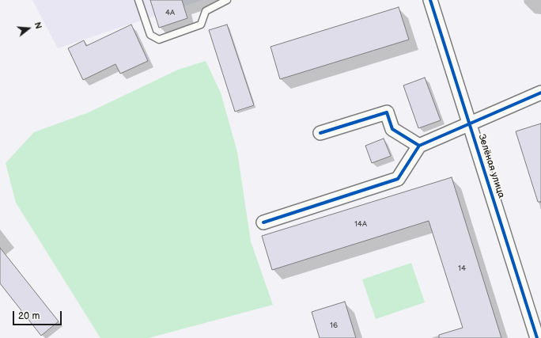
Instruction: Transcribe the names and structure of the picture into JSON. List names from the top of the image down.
{
  "streets": {
    "street": ["Зелёная улица"]
  },
  "house_numbers": [
    "4А",
    "14А",
    "14",
    "16"
  ],
  "scale_bar": "20 m",
  "north": "right"
}
